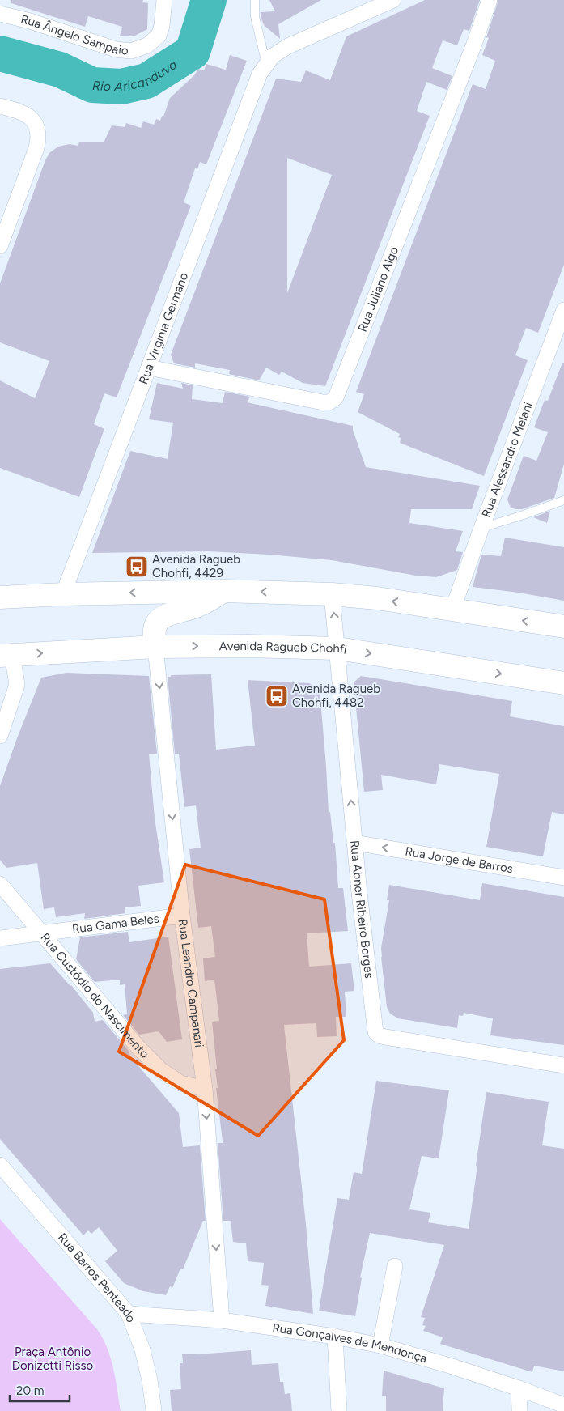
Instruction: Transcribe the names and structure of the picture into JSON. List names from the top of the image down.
{
  "streets": {
    "main road": ["Avenida Ragueb Chohfi"],
    "street": [
      "Rua Ângelo Sampaio",
      "Rua Juliano Algo",
      "Rua Virginia Germano",
      "Rua Alessandro Melani",
      "Rua Jorge de Barros",
      "Rua Abner Ribeiro Borges",
      "Rua Gama Beles",
      "Rua Leandro Campanari",
      "Rua Custódio do Nascimento",
      "Rua Barros Penteado",
      "Rua Gonçalves de Mendonça"
    ]
  },
  "crossings": [
    ["Rua Juliano Algo", "Rua Virginia Germano"],
    ["Avenida Ragueb Chohfi", "Rua Abner Ribeiro Borges"],
    ["Avenida Ragueb Chohfi", "Rua Leandro Campanari"],
    ["Rua Jorge de Barros", "Rua Abner Ribeiro Borges"],
    ["Rua Gama Beles", "Rua Leandro Campanari"],
    ["Rua Gama Beles", "Rua Custódio do Nascimento"],
    ["Rua Leandro Campanari", "Rua Custódio do Nascimento"],
    ["Rua Leandro Campanari", "Rua Gonçalves de Mendonça"],
    ["Rua Barros Penteado", "Rua Gonçalves de Mendonça"]
  ],
  "one_way": ["Rua Jorge de Barros", "Rua Abner Ribeiro Borges", "Rua Leandro Campanari"],
  "water": ["Rio Aricanduva"],
  "parks": ["Praça Antônio Donizetti Risso"],
  "places": {
    "bus stop": ["Avenida Ragueb Chohfi, 4429", "Avenida Ragueb Chohfi, 4482"]
  },
  "scale_bar": "20 m"
}
